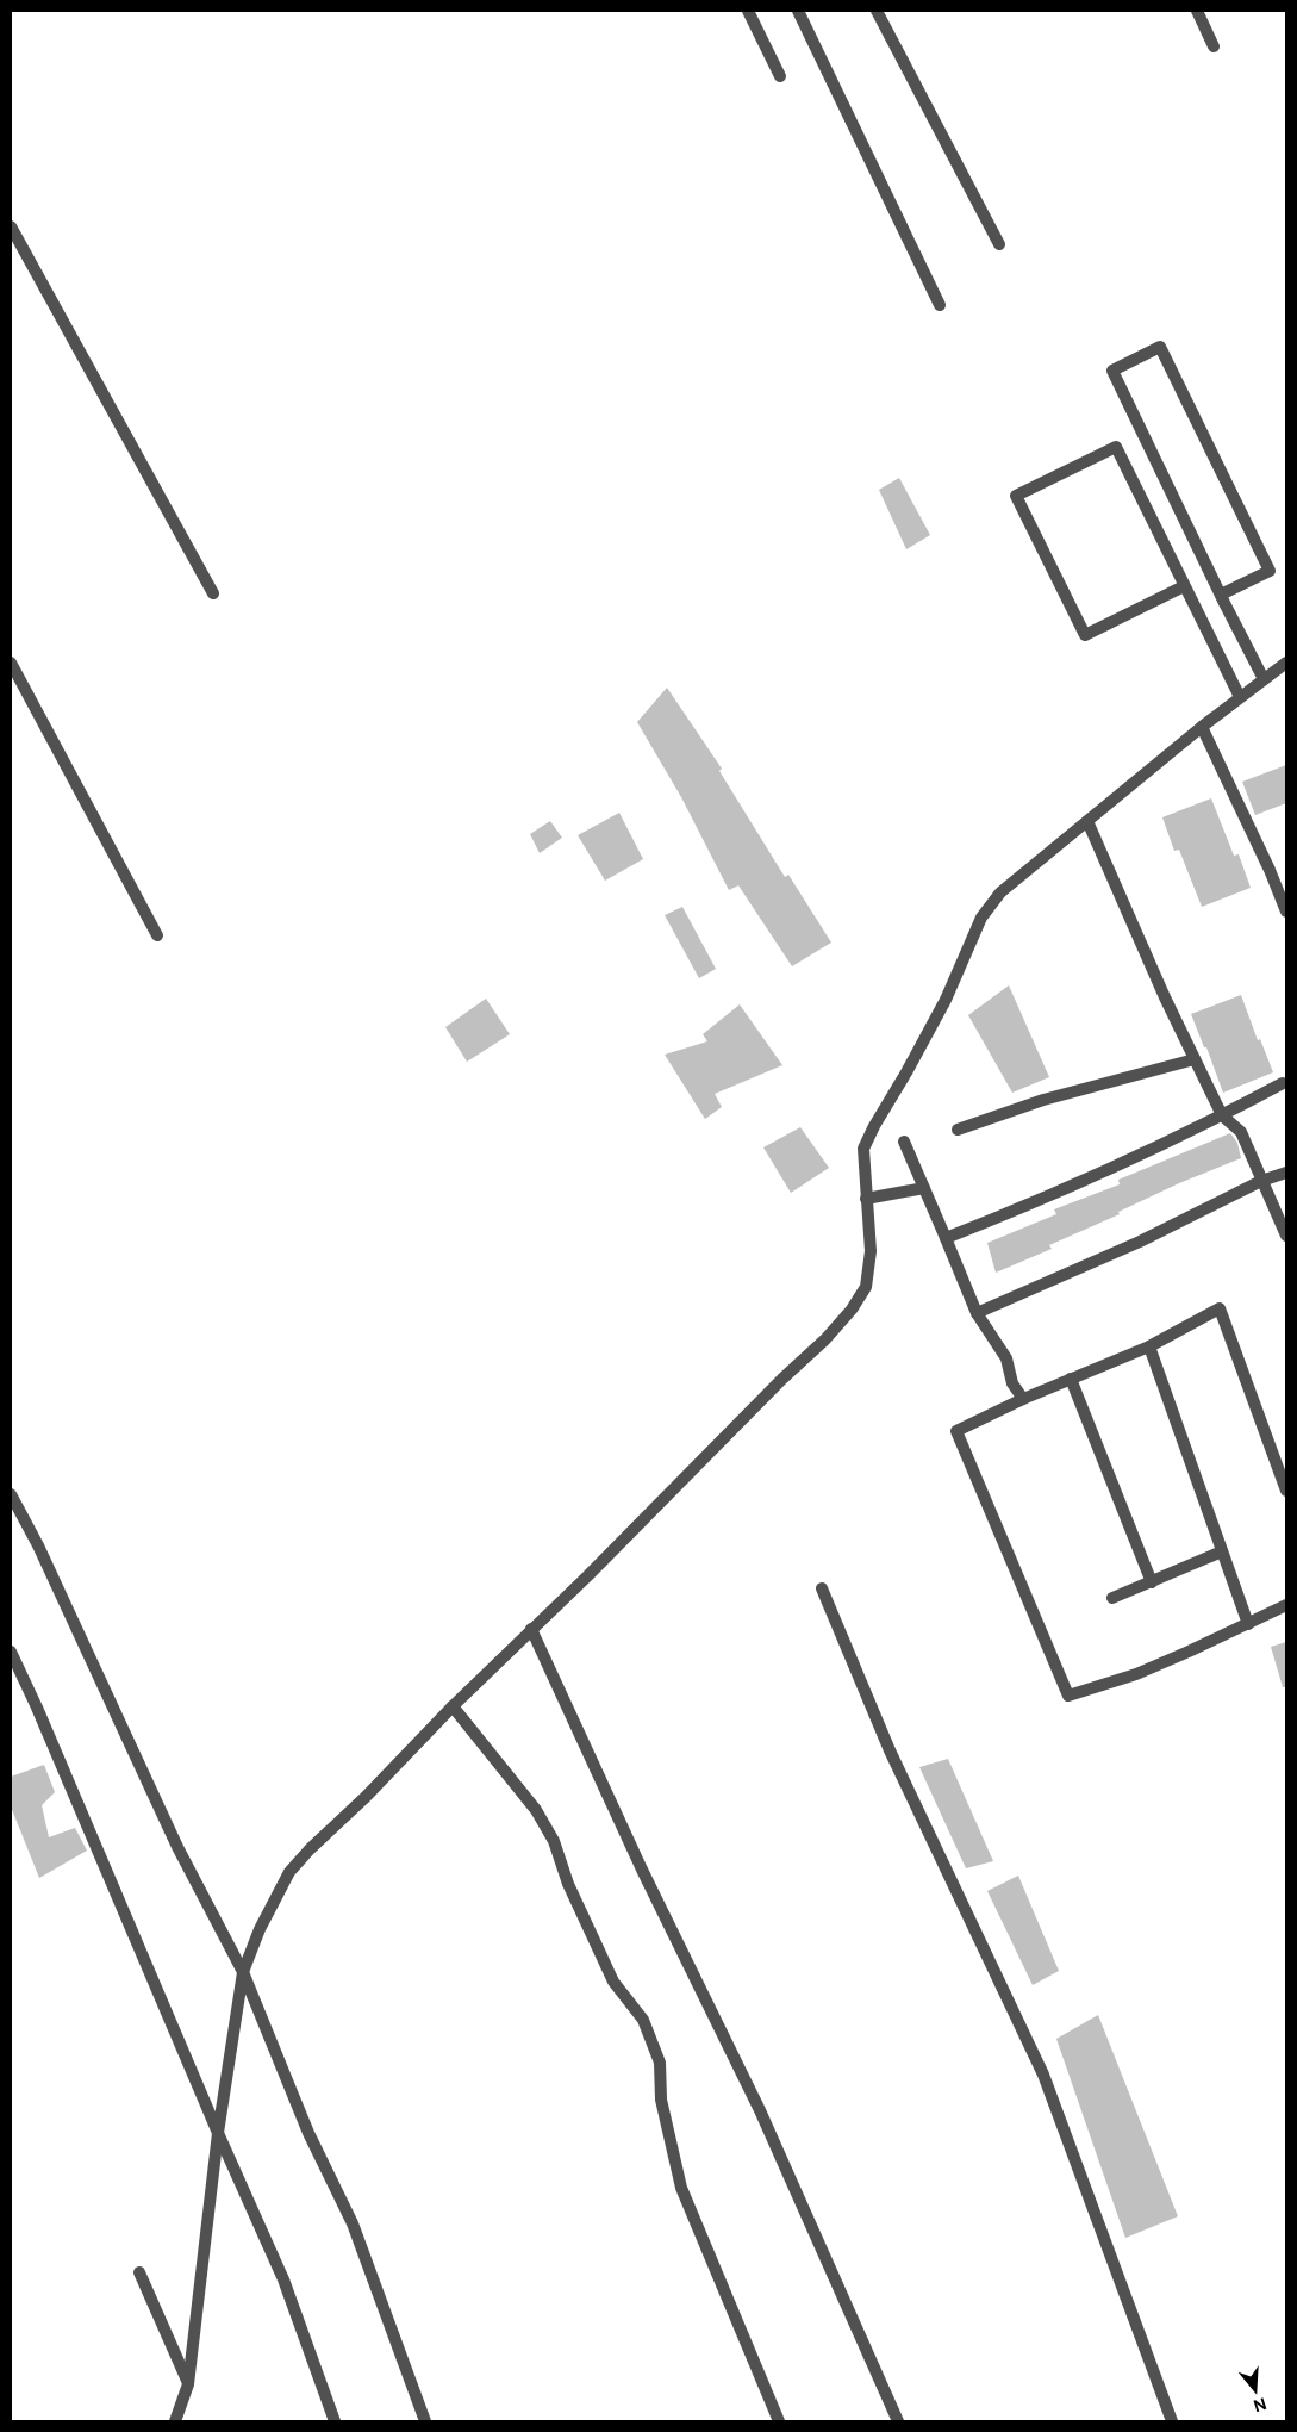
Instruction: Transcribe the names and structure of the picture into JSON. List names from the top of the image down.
{
  "north": "bottom"
}
